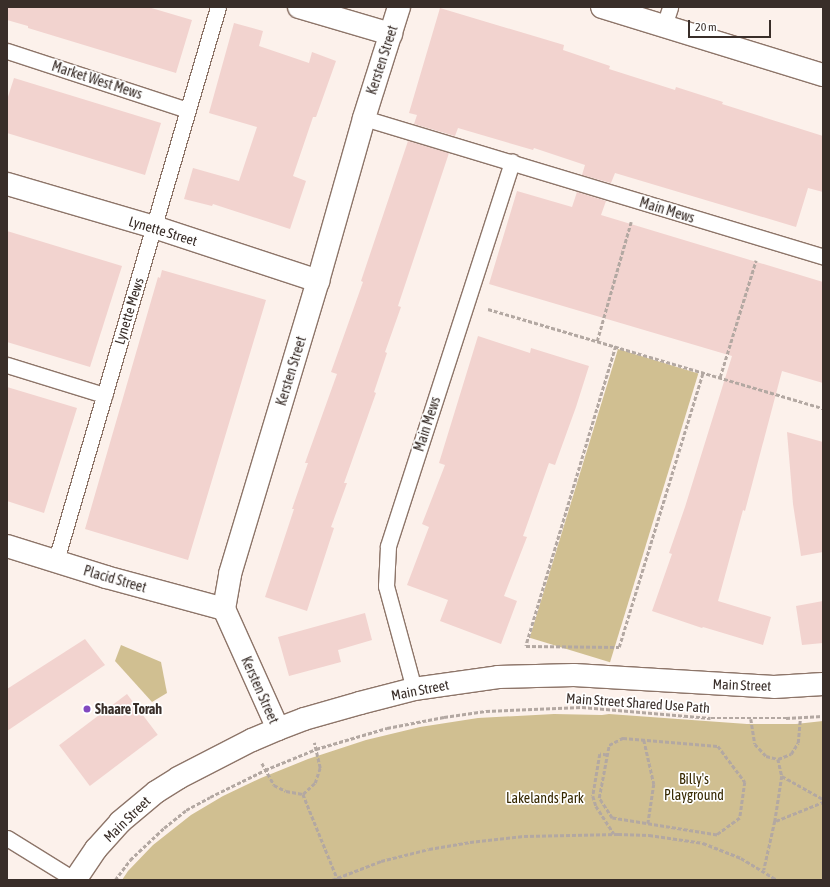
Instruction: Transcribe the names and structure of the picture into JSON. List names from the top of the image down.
{
  "streets": {
    "street": [
      "Kersten Street",
      "Lynette Street",
      "Placid Street",
      "Main Street"
    ],
    "lane": ["Market West Mews", "Main Mews", "Lynette Mews"],
    "path": ["Main Street Shared Use Path"]
  },
  "crossings": [
    ["Kersten Street", "Main Mews"],
    ["Kersten Street", "Lynette Street"],
    ["Kersten Street", "Placid Street"],
    ["Kersten Street", "Main Street"],
    ["Main Mews", "Main Street"],
    ["Lynette Street", "Lynette Mews"],
    ["Lynette Mews", "Placid Street"]
  ],
  "parks": ["Billy's Playground", "Lakelands Park"],
  "places": ["Shaare Torah"],
  "scale_bar": "20 m"
}
